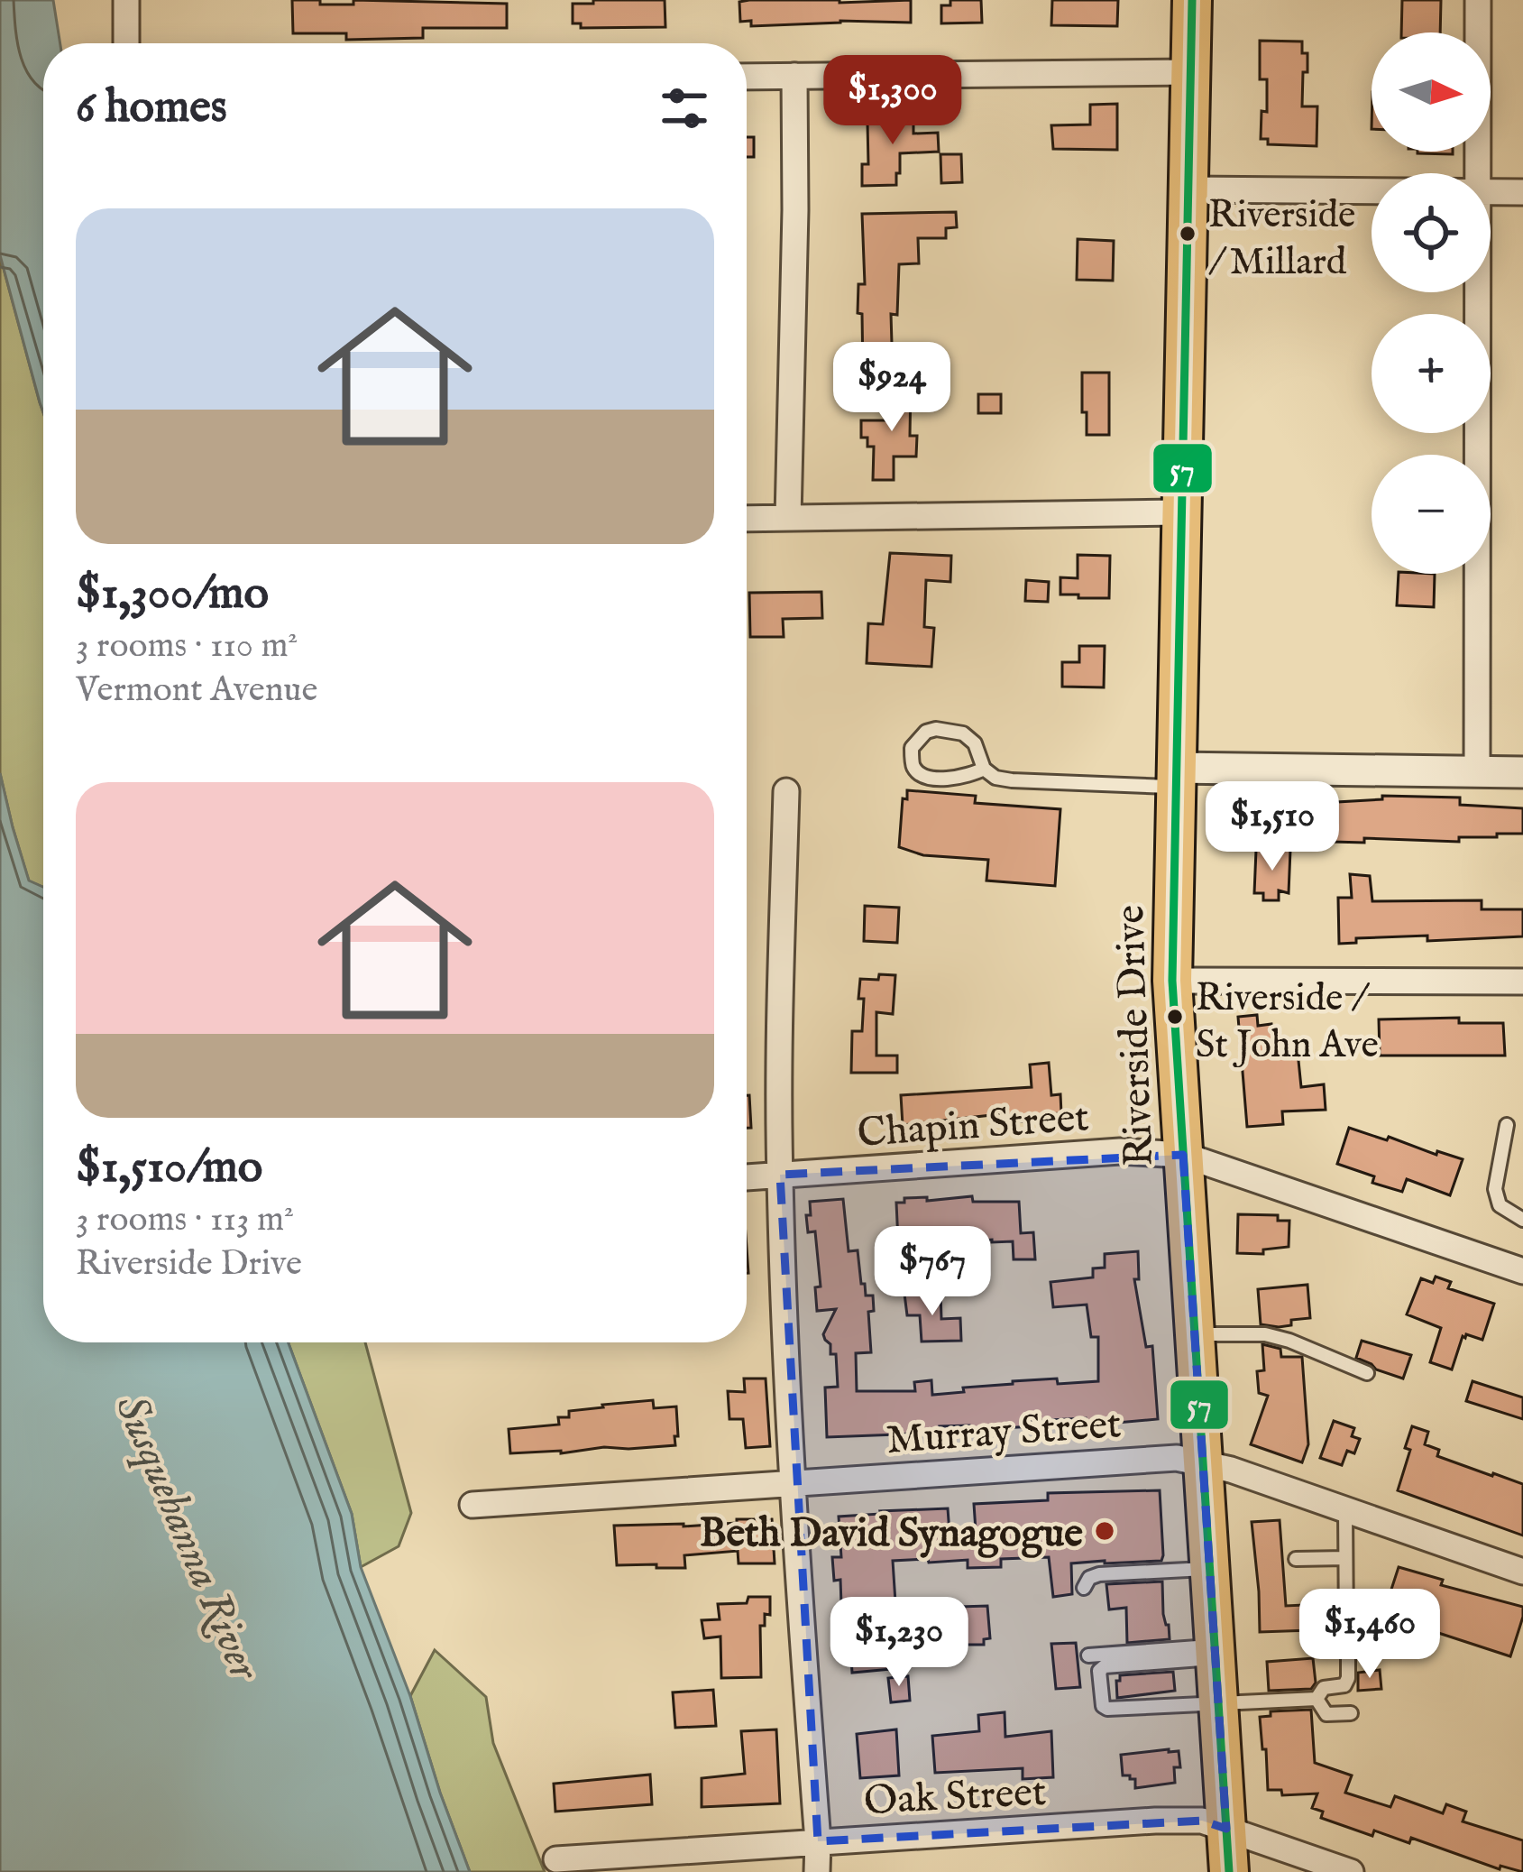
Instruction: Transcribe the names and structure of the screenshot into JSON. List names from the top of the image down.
{
  "streets": {
    "main road": ["Riverside Drive"],
    "street": ["Chapin Street", "Murray Street", "Oak Street"]
  },
  "crossings": [
    ["Riverside Drive", "Chapin Street"],
    ["Riverside Drive", "Murray Street"],
    ["Riverside Drive", "Oak Street"]
  ],
  "water": ["Susquehanna River"],
  "places": ["Riverside / Millard", "Riverside / St John Ave", "Beth David Synagogue"],
  "lines": ["transit line 57"],
  "north": "right",
  "page": {
    "map_buttons": ["+", "−"],
    "heading": "6 homes",
    "price": [
      "$1,300",
      "$924",
      "$1,510",
      "$767",
      "$1,460",
      "$1,230"
    ],
    "list": [
      {
        "name": "$1,300/mo",
        "note": "3 rooms · 110 m² · Vermont Avenue"
      },
      {
        "name": "$1,510/mo",
        "note": "3 rooms · 113 m² · Riverside Drive"
      }
    ]
  }
}
